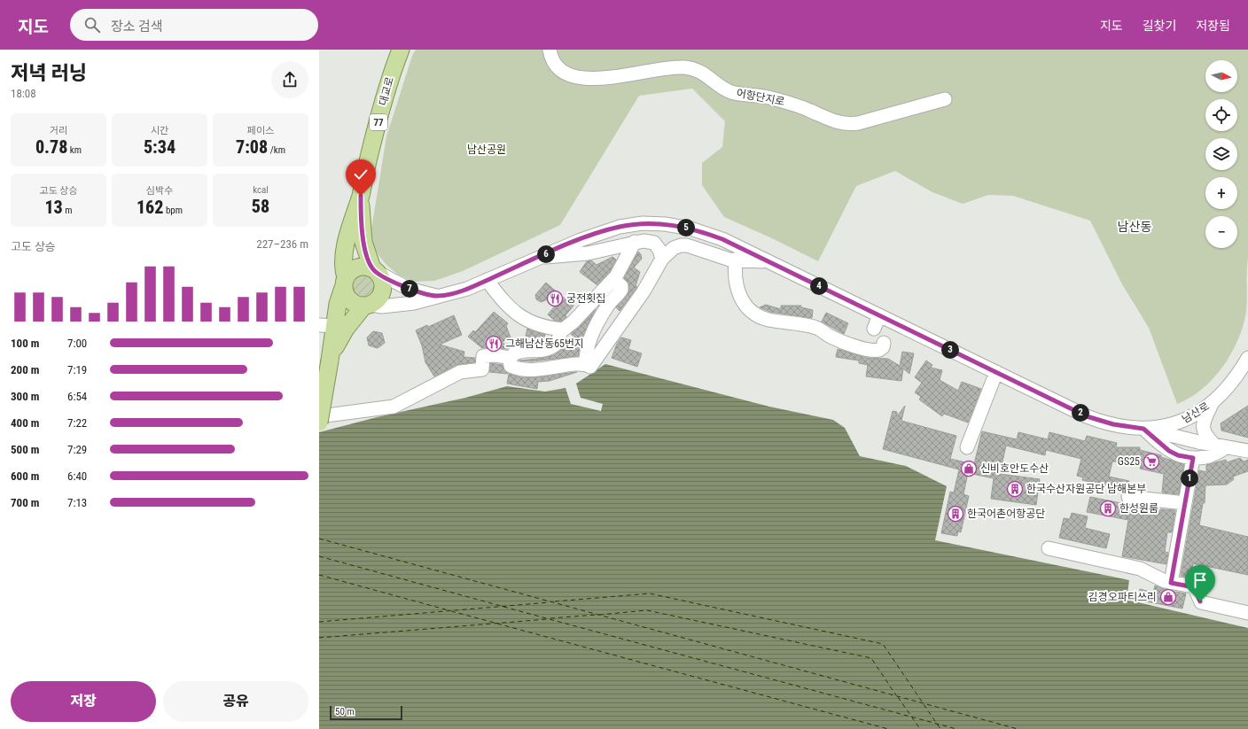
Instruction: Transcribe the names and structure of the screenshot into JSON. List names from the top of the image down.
{
  "streets": {
    "main road": ["대교로", "77"],
    "street": ["어항단지로", "남산로"]
  },
  "crossings": [
    ["대교로", "77"],
    ["대교로", "남산로"]
  ],
  "districts": ["남산동"],
  "parks": ["남산공원"],
  "places": {
    "restaurant": ["궁전횟집", "그해남산동65번지"],
    "supermarket": ["GS25"],
    "shop": ["신비호안도수산", "김경오파티쓰리"],
    "building": ["한국수산자원공단 남해본부", "한성원룸", "한국어촌어항공단"]
  },
  "scale_bar": "50 m",
  "north": "right",
  "page": {
    "header": "지도",
    "search": "장소 검색",
    "nav": ["지도", "길찾기", "저장됨"],
    "heading": ["저녁 러닝", "18:08"],
    "map_buttons": ["+", "−"],
    "stats": [
      ["거리", "0.78 km"],
      ["시간", "5:34"],
      ["페이스", "7:08 /km"],
      ["고도 상승", "13 m"],
      ["심박수", "162 bpm"],
      ["kcal", "58"]
    ],
    "pins": [
      "5",
      "6",
      "4",
      "7",
      "3",
      "2",
      "1"
    ],
    "chart": ["고도 상승", "227–236 m"],
    "list": [
      {
        "name": "100 m",
        "note": "7:00"
      },
      {
        "name": "200 m",
        "note": "7:19"
      },
      {
        "name": "300 m",
        "note": "6:54"
      },
      {
        "name": "400 m",
        "note": "7:22"
      },
      {
        "name": "500 m",
        "note": "7:29"
      },
      {
        "name": "600 m",
        "note": "6:40"
      },
      {
        "name": "700 m",
        "note": "7:13"
      }
    ],
    "buttons": ["저장", "공유"],
    "scale": "50 m"
  }
}
